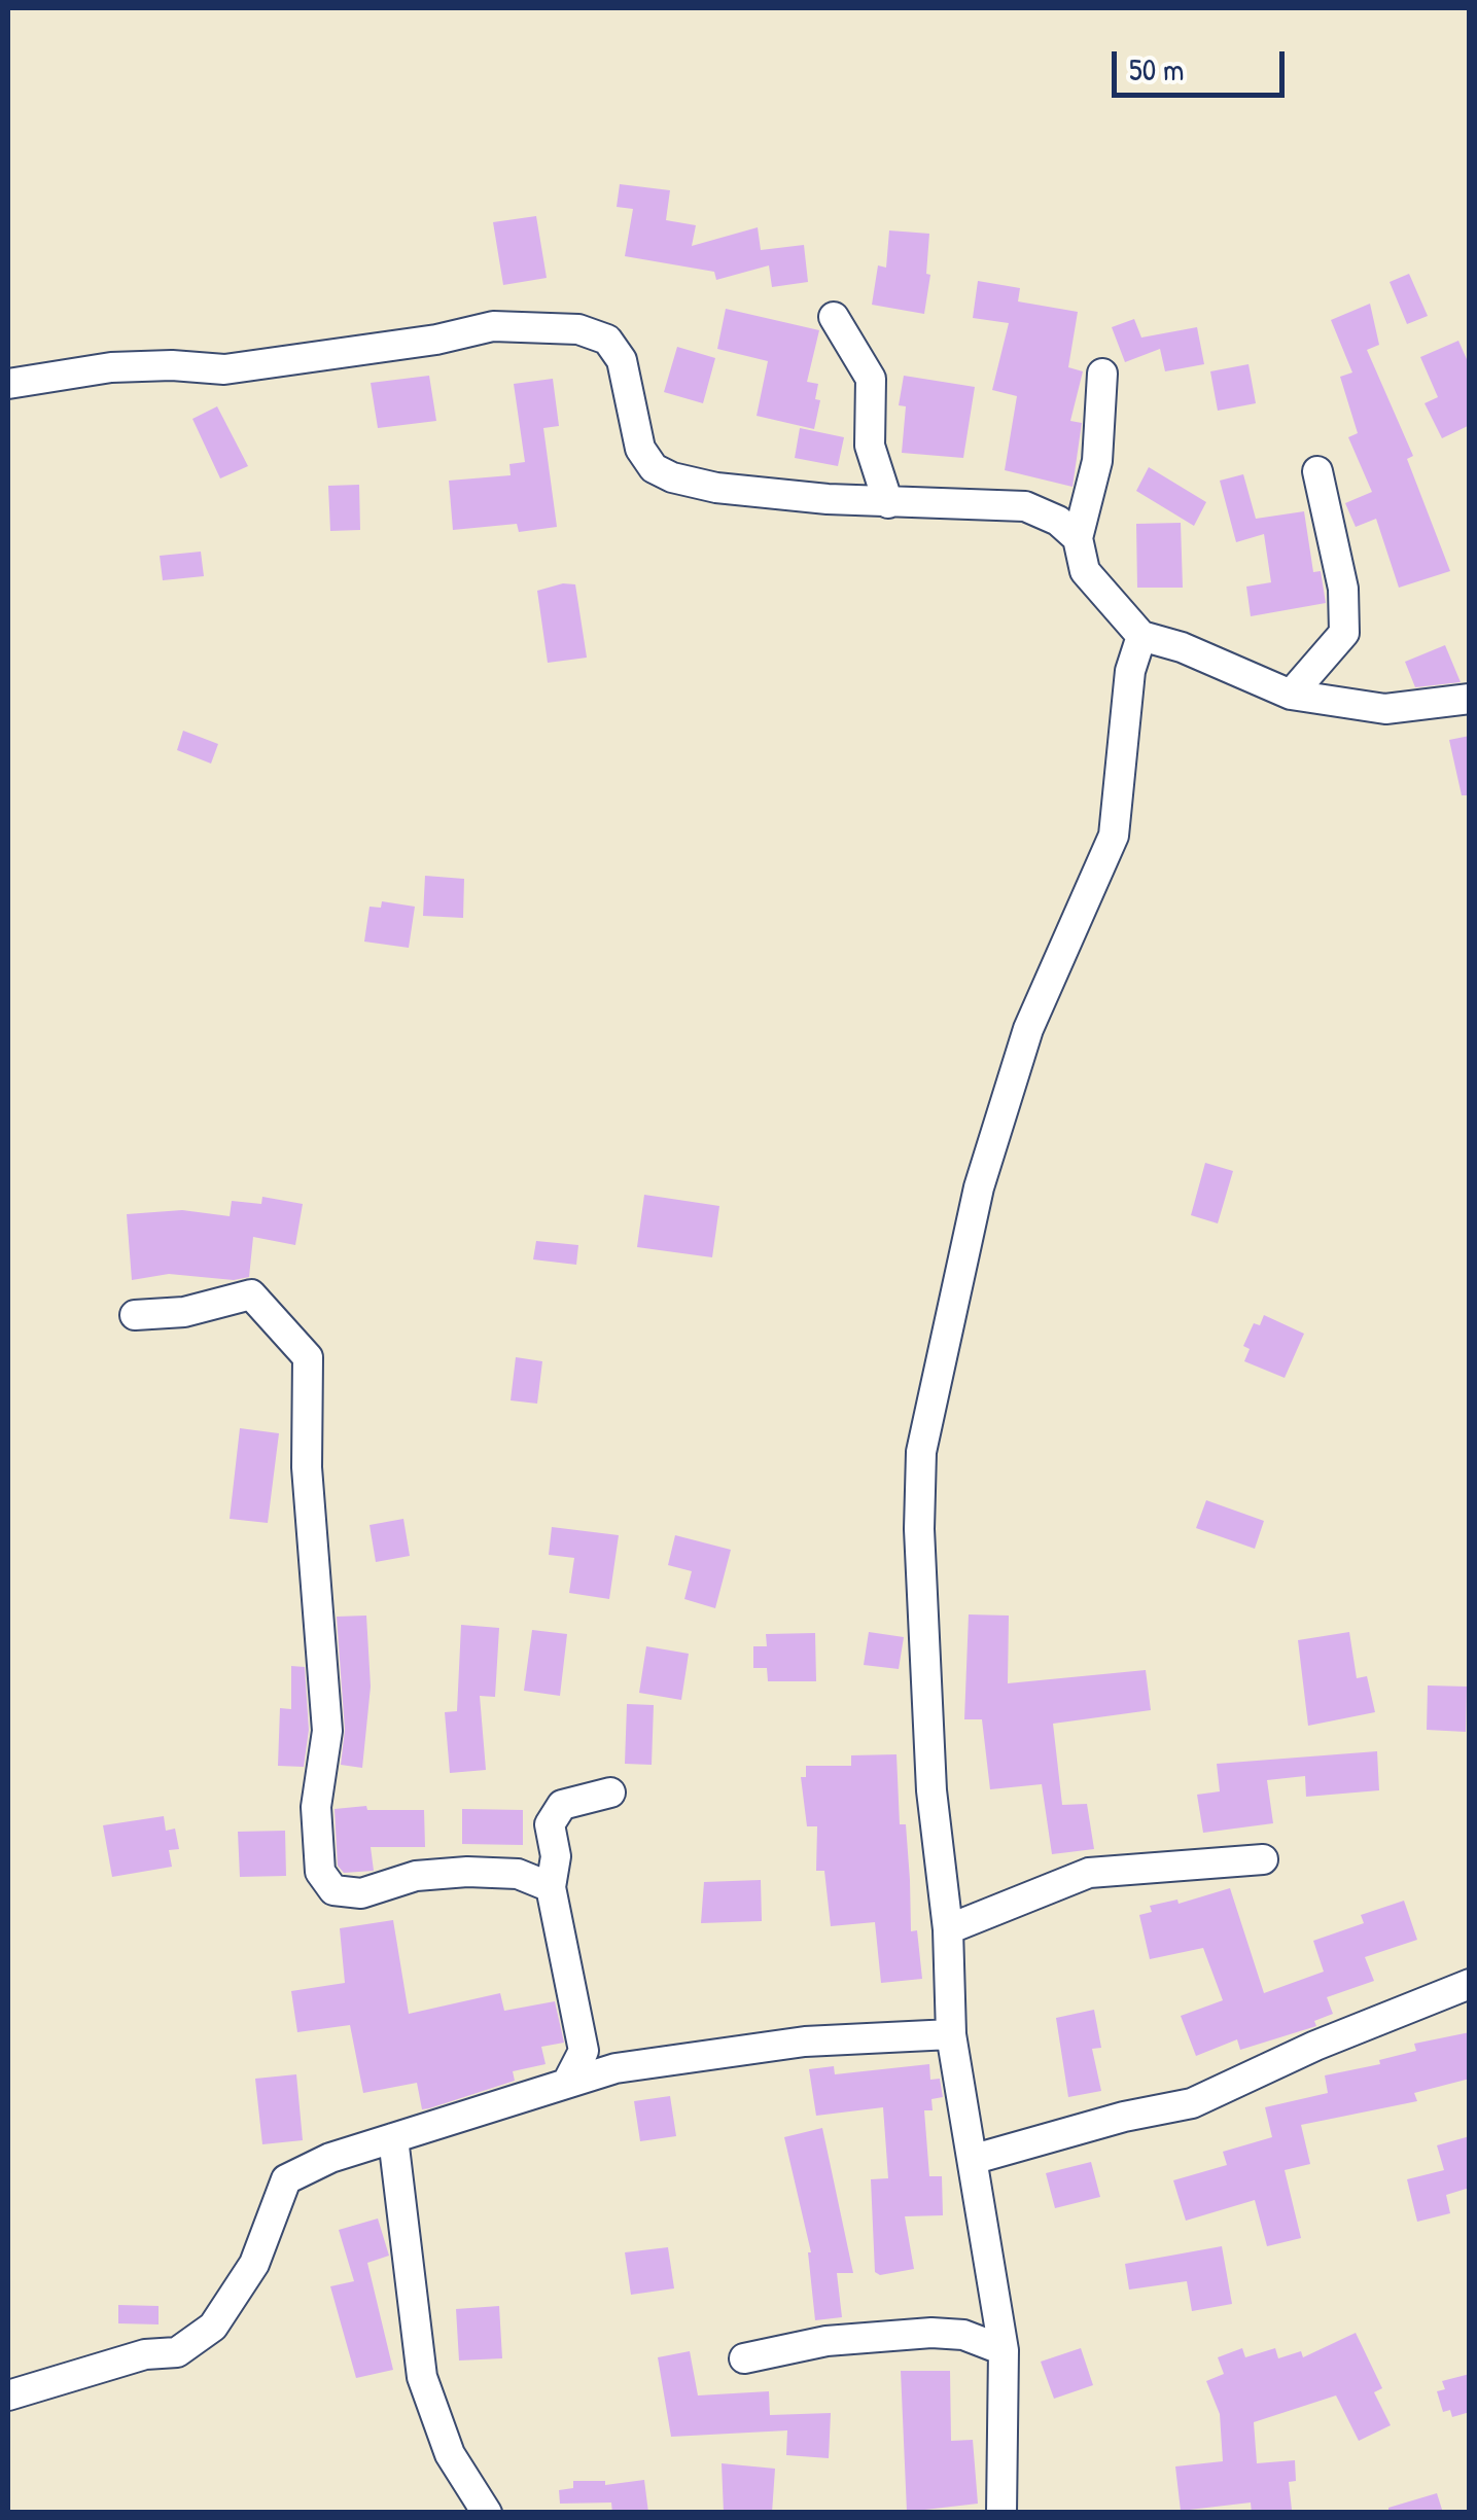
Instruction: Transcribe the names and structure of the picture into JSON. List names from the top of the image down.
{
  "scale_bar": "50 m"
}
